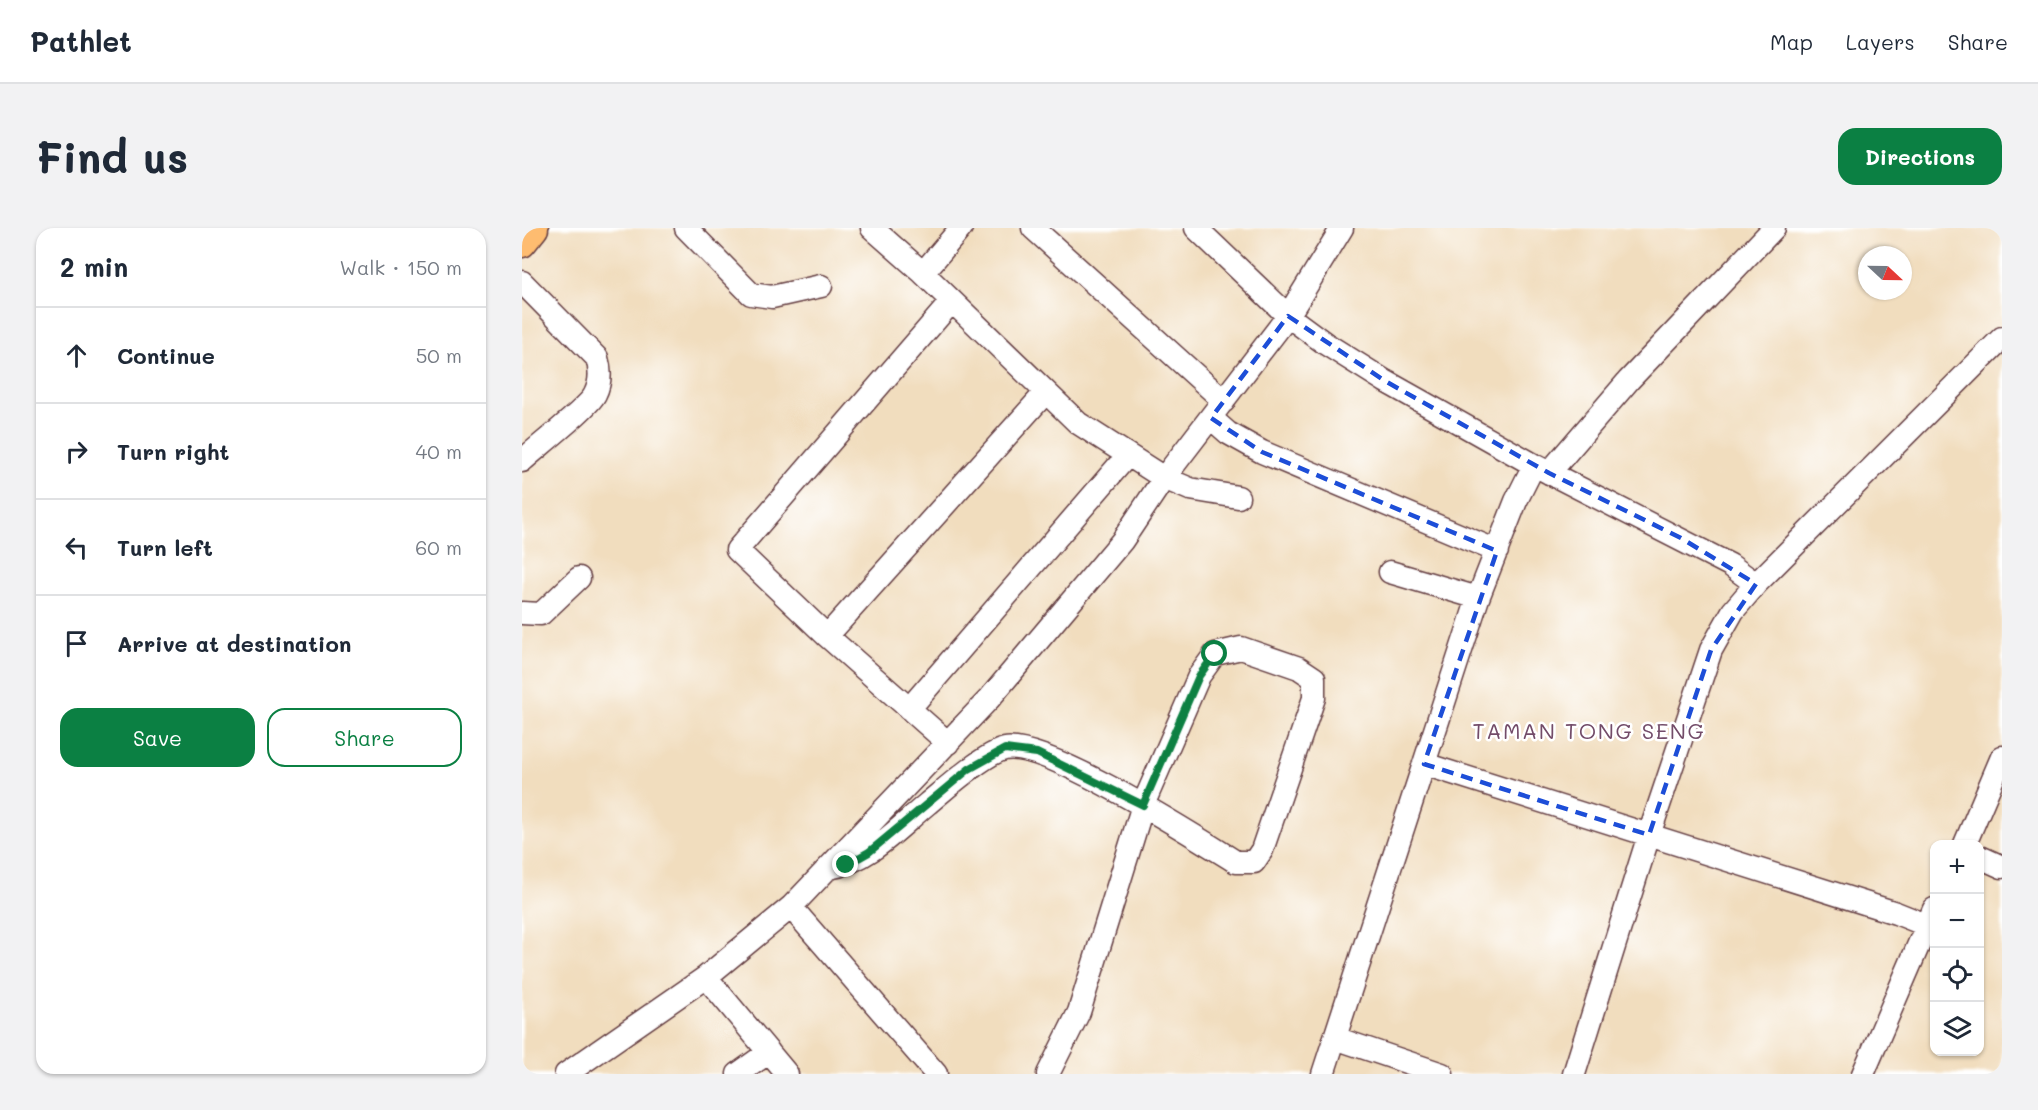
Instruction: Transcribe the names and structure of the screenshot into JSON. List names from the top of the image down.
{
  "districts": ["TAMAN TONG SENG"],
  "north": "right",
  "page": {
    "header": "Pathlet",
    "nav": ["Map", "Layers", "Share"],
    "buttons": [
      "Directions",
      ["Save", "Share"]
    ],
    "title": "Find us",
    "heading": ["2 min", "Walk · 150 m"],
    "list": [
      ["Continue", "50 m"],
      ["Turn right", "40 m"],
      ["Turn left", "60 m"],
      "Arrive at destination"
    ],
    "map_buttons": ["+", "−"]
  }
}
